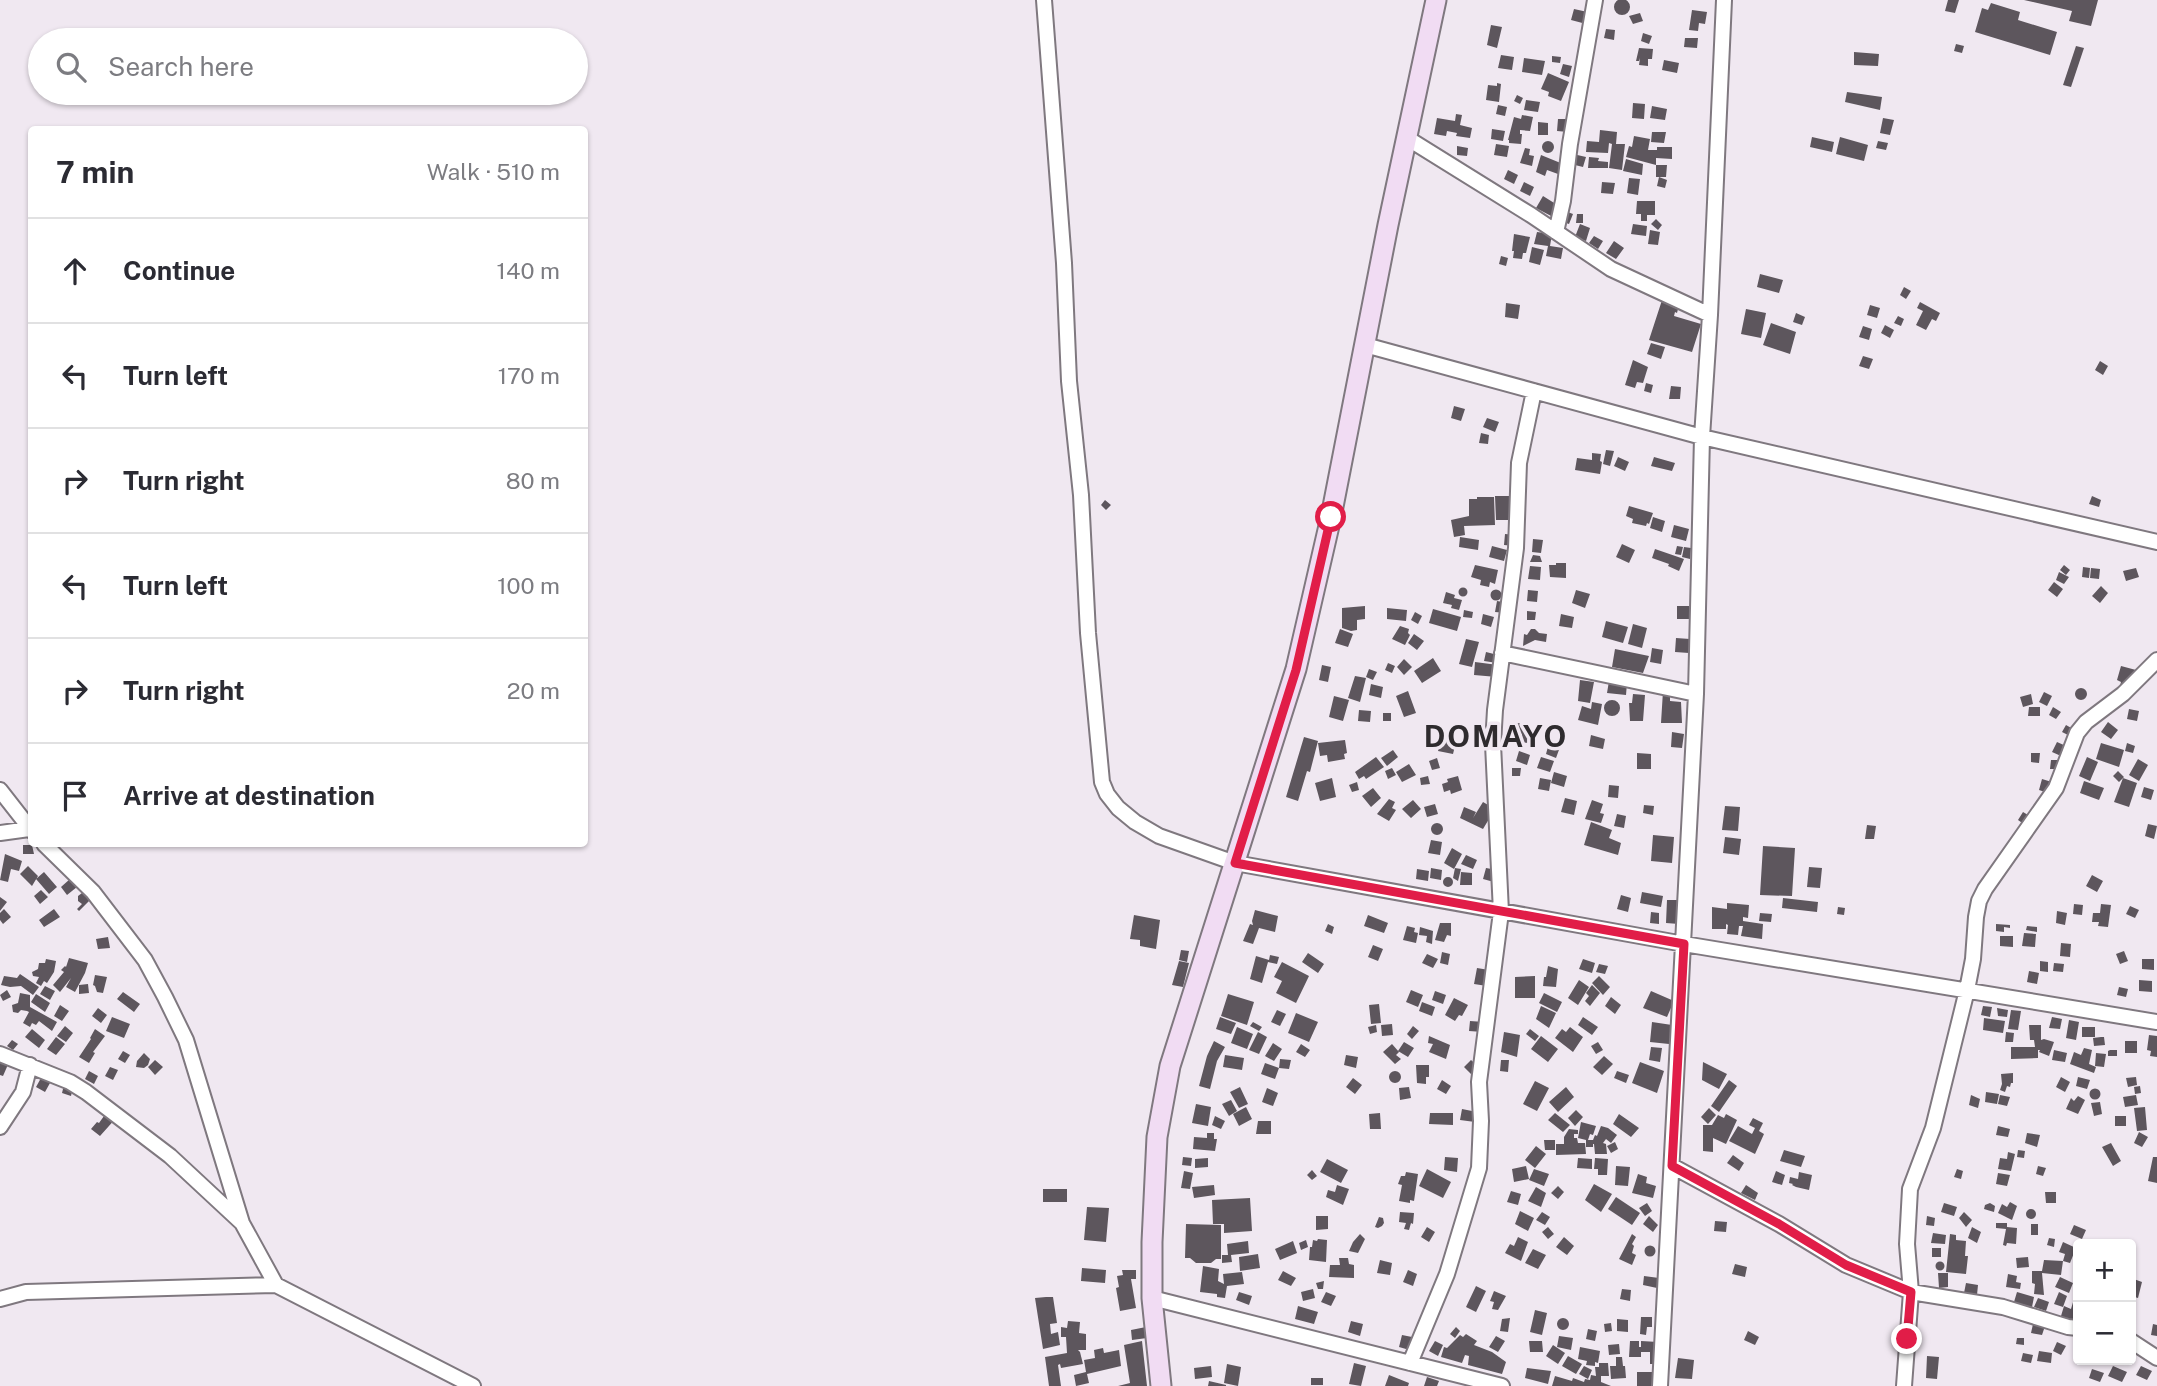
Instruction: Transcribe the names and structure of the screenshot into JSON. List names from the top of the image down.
{
  "districts": ["DOMAYO"],
  "page": {
    "search": "Search here",
    "heading": ["7 min", "Walk · 510 m"],
    "list": [
      ["Continue", "140 m"],
      ["Turn left", "170 m"],
      ["Turn right", "80 m"],
      ["Turn left", "100 m"],
      ["Turn right", "20 m"],
      "Arrive at destination"
    ],
    "map_buttons": ["+", "−"]
  }
}
